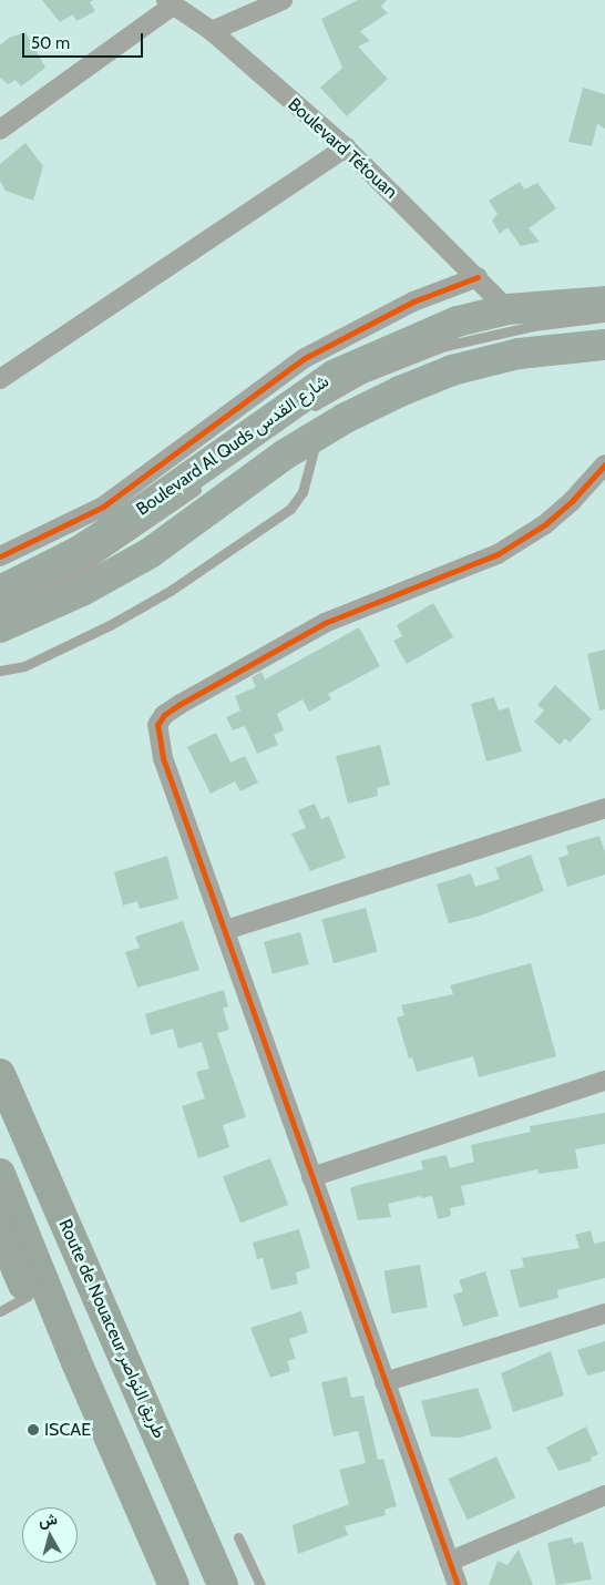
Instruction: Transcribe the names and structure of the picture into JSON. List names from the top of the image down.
{
  "streets": {
    "highway": ["Route de Nouaceur طريق النواصر"],
    "main road": ["Boulevard Al Quds شارع القدس"],
    "street": ["Boulevard Tétouan"]
  },
  "crossings": [
    ["Boulevard Tétouan", "Boulevard Al Quds شارع القدس"]
  ],
  "places": ["ISCAE"],
  "scale_bar": "50 m",
  "north": "top"
}
